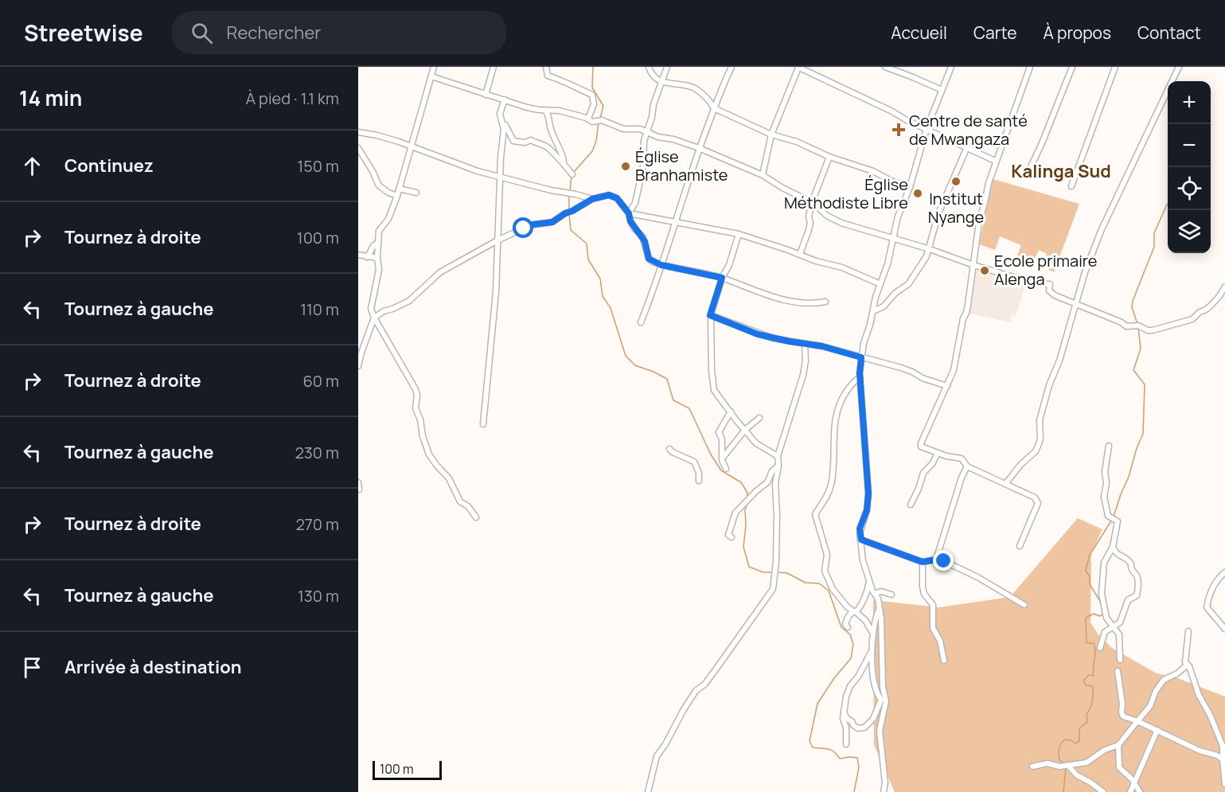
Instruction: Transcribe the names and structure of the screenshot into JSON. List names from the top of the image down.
{
  "districts": ["Kalinga Sud"],
  "places": {
    "health": ["Centre de santé de Mwangaza"],
    "other": [
      "Église Branhamiste",
      "Institut Nyange",
      "Église Méthodiste Libre",
      "Ecole primaire Alenga"
    ]
  },
  "scale_bar": "100 m",
  "page": {
    "header": "Streetwise",
    "search": "Rechercher",
    "nav": [
      "Accueil",
      "Carte",
      "À propos",
      "Contact"
    ],
    "heading": ["14 min", "À pied · 1.1 km"],
    "map_buttons": ["+", "−"],
    "list": [
      ["Continuez", "150 m"],
      ["Tournez à droite", "100 m"],
      ["Tournez à gauche", "110 m"],
      ["Tournez à droite", "60 m"],
      ["Tournez à gauche", "230 m"],
      ["Tournez à droite", "270 m"],
      ["Tournez à gauche", "130 m"],
      "Arrivée à destination"
    ],
    "scale": "100 m"
  }
}
